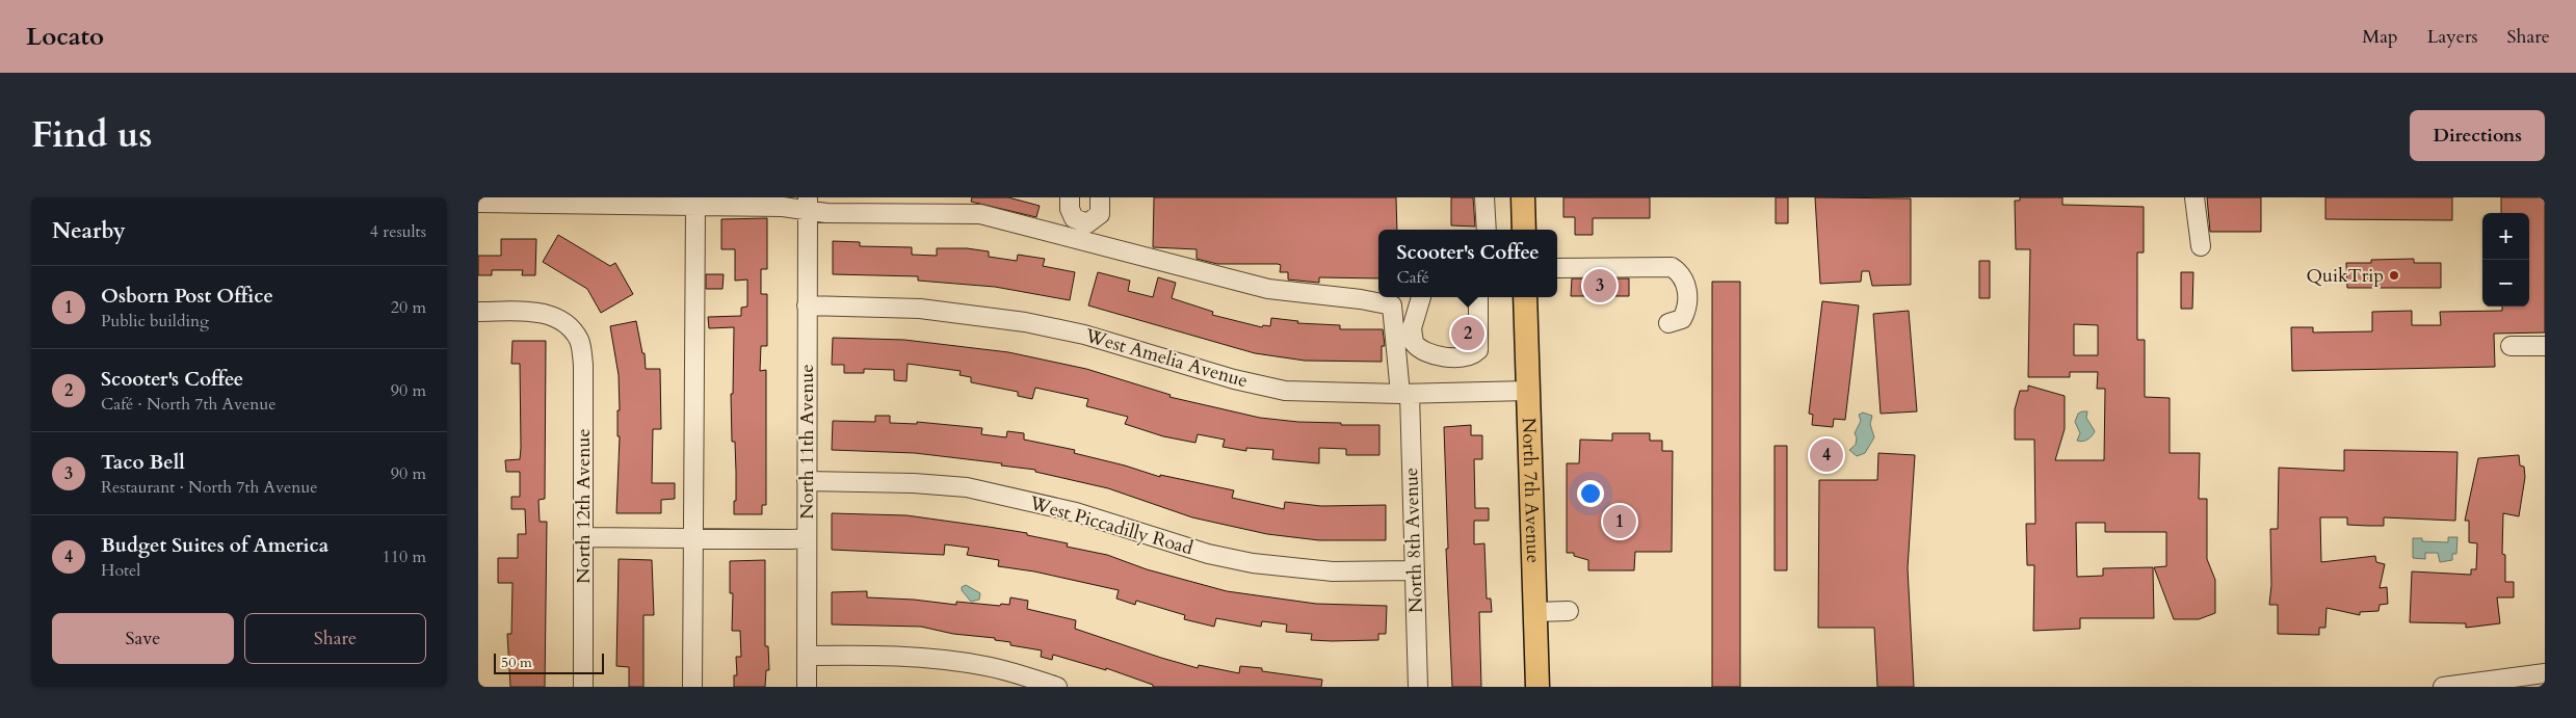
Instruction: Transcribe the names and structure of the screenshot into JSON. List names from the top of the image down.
{
  "streets": {
    "main road": ["North 7th Avenue"],
    "street": [
      "West Amelia Avenue",
      "North 11th Avenue",
      "North 12th Avenue",
      "West Piccadilly Road",
      "North 8th Avenue"
    ]
  },
  "crossings": [
    ["West Amelia Avenue", "North 11th Avenue"],
    ["West Amelia Avenue", "North 7th Avenue"],
    ["West Amelia Avenue", "North 8th Avenue"],
    ["North 11th Avenue", "West Piccadilly Road"],
    ["North 11th Avenue", "North 8th Avenue"],
    ["West Piccadilly Road", "North 8th Avenue"]
  ],
  "places": ["QuikTrip"],
  "scale_bar": "50 m",
  "page": {
    "header": "Locato",
    "nav": ["Map", "Layers", "Share"],
    "title": "Find us",
    "buttons": [
      "Directions",
      ["Save", "Share"]
    ],
    "heading": ["Nearby", "4 results"],
    "map_buttons": ["+", "−"],
    "popup": ["Scooter's Coffee", "Café"],
    "list": [
      {
        "mark": "1",
        "name": "Osborn Post Office",
        "note": "Public building",
        "value": "20 m"
      },
      {
        "mark": "2",
        "name": "Scooter's Coffee",
        "note": "Café · North 7th Avenue",
        "value": "90 m"
      },
      {
        "mark": "3",
        "name": "Taco Bell",
        "note": "Restaurant · North 7th Avenue",
        "value": "90 m"
      },
      {
        "mark": "4",
        "name": "Budget Suites of America",
        "note": "Hotel",
        "value": "110 m"
      }
    ],
    "pins": [
      "3",
      "2",
      "4",
      "1"
    ],
    "scale": "50 m"
  }
}
